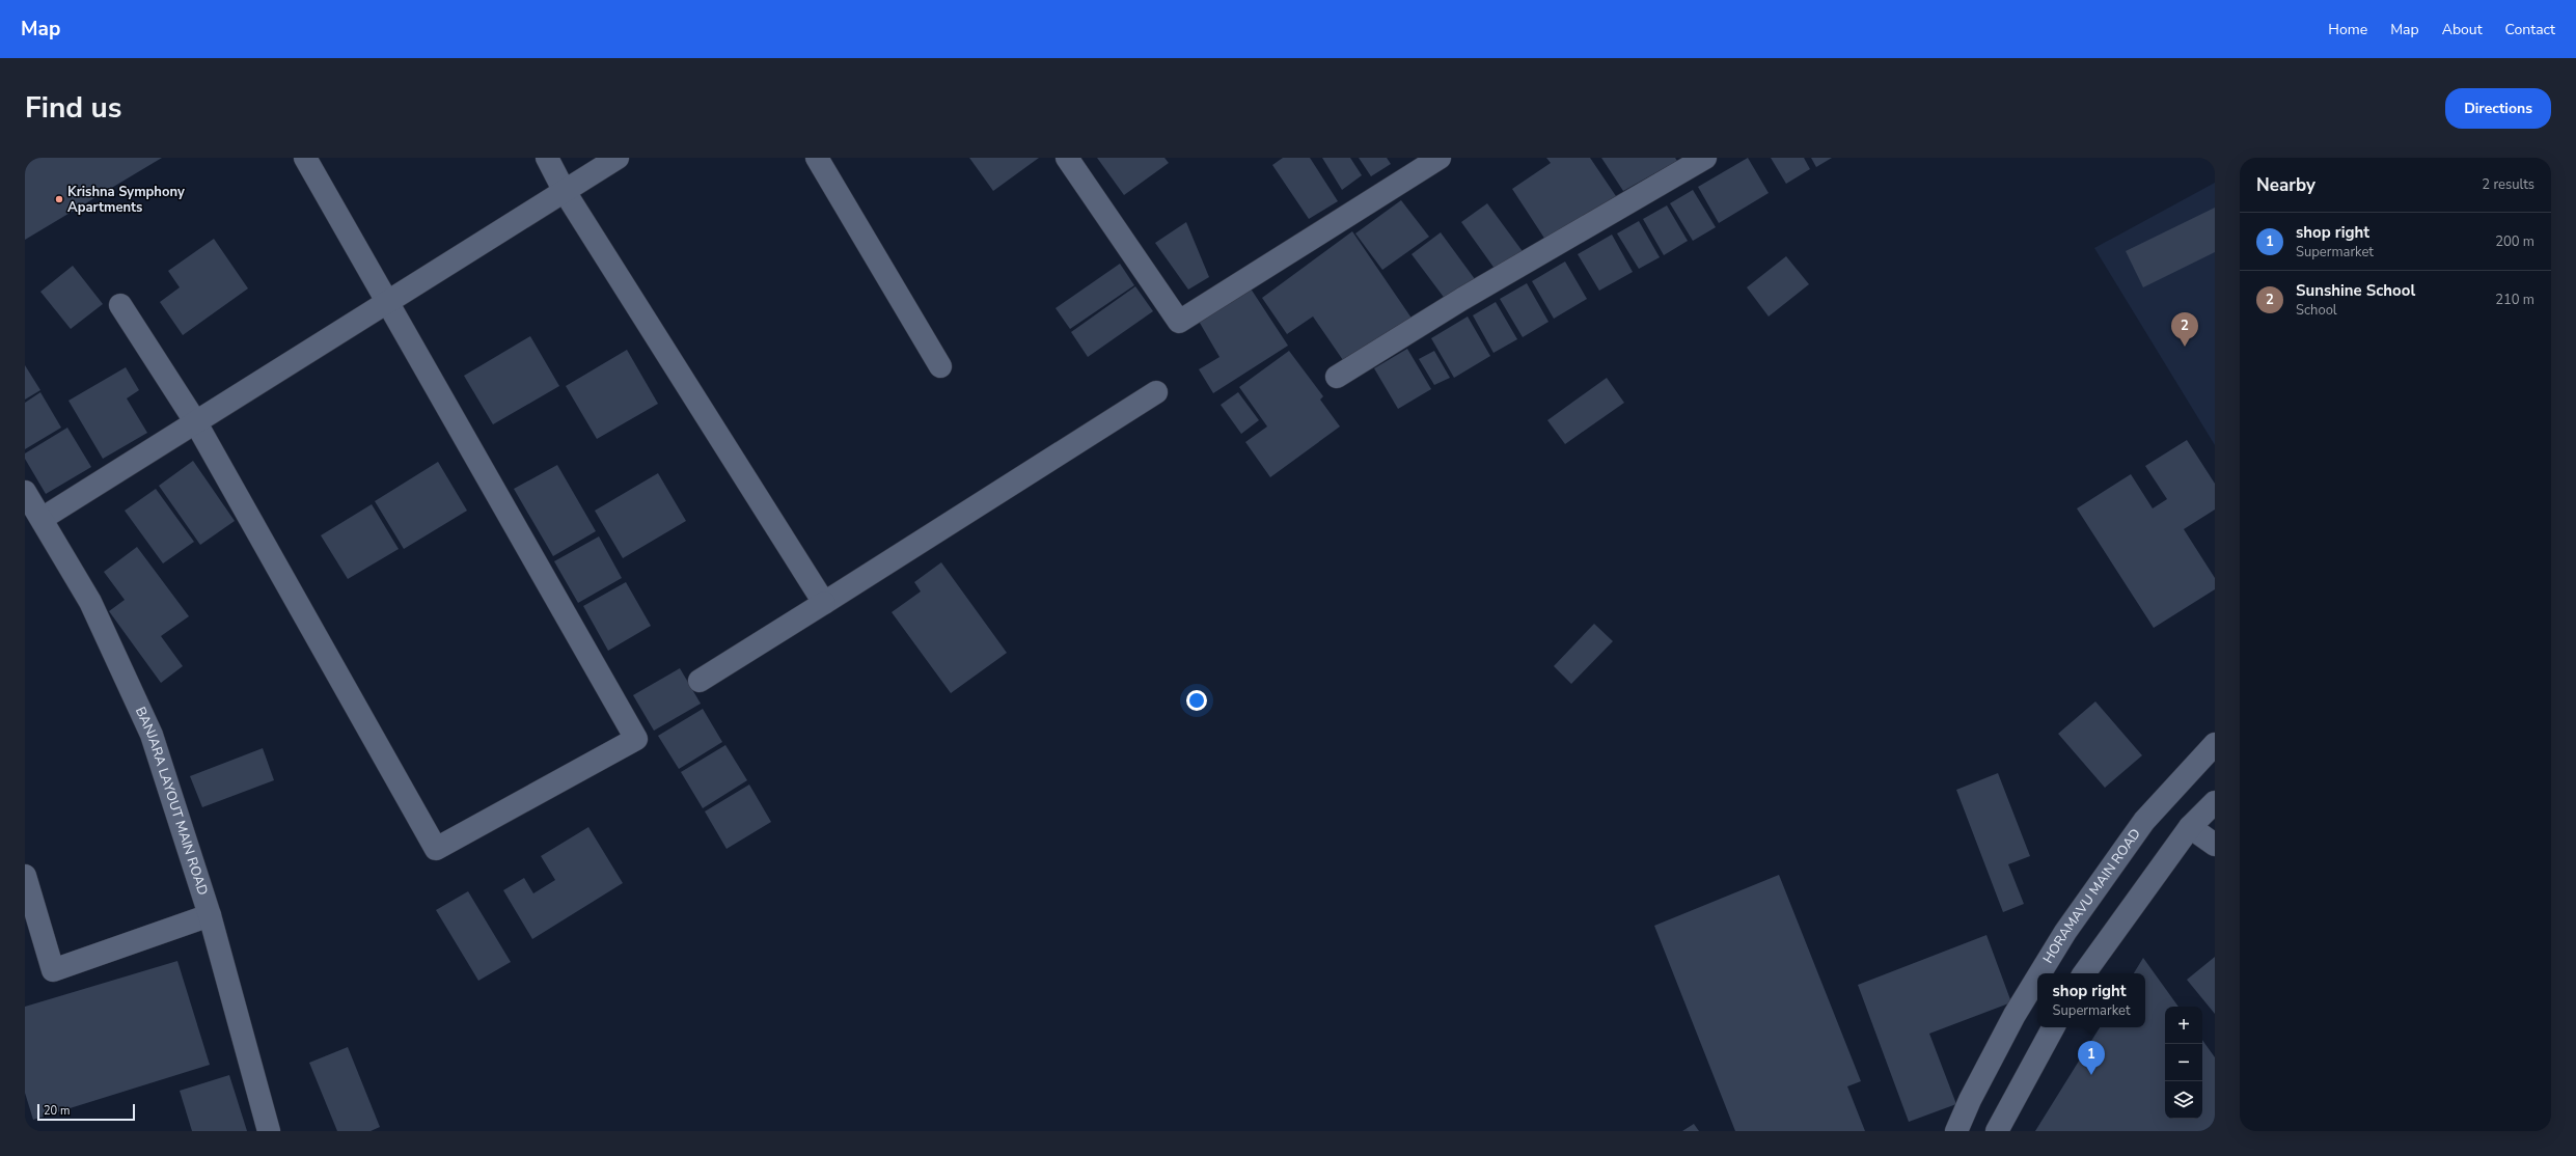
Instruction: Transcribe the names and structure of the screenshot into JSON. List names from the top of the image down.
{
  "streets": {
    "street": ["BANJARA LAYOUT MAIN ROAD", "HORAMAVU MAIN ROAD"]
  },
  "places": ["Krishna Symphony Apartments"],
  "scale_bar": "20 m",
  "page": {
    "header": "Map",
    "nav": [
      "Home",
      "Map",
      "About",
      "Contact"
    ],
    "title": "Find us",
    "buttons": "Directions",
    "heading": ["Nearby", "2 results"],
    "list": [
      {
        "mark": "1",
        "name": "shop right",
        "note": "Supermarket",
        "value": "200 m"
      },
      {
        "mark": "2",
        "name": "Sunshine School",
        "note": "School",
        "value": "210 m"
      }
    ],
    "pins": ["2", "1"],
    "popup": ["shop right", "Supermarket"],
    "map_buttons": ["+", "−"],
    "scale": "20 m"
  }
}
